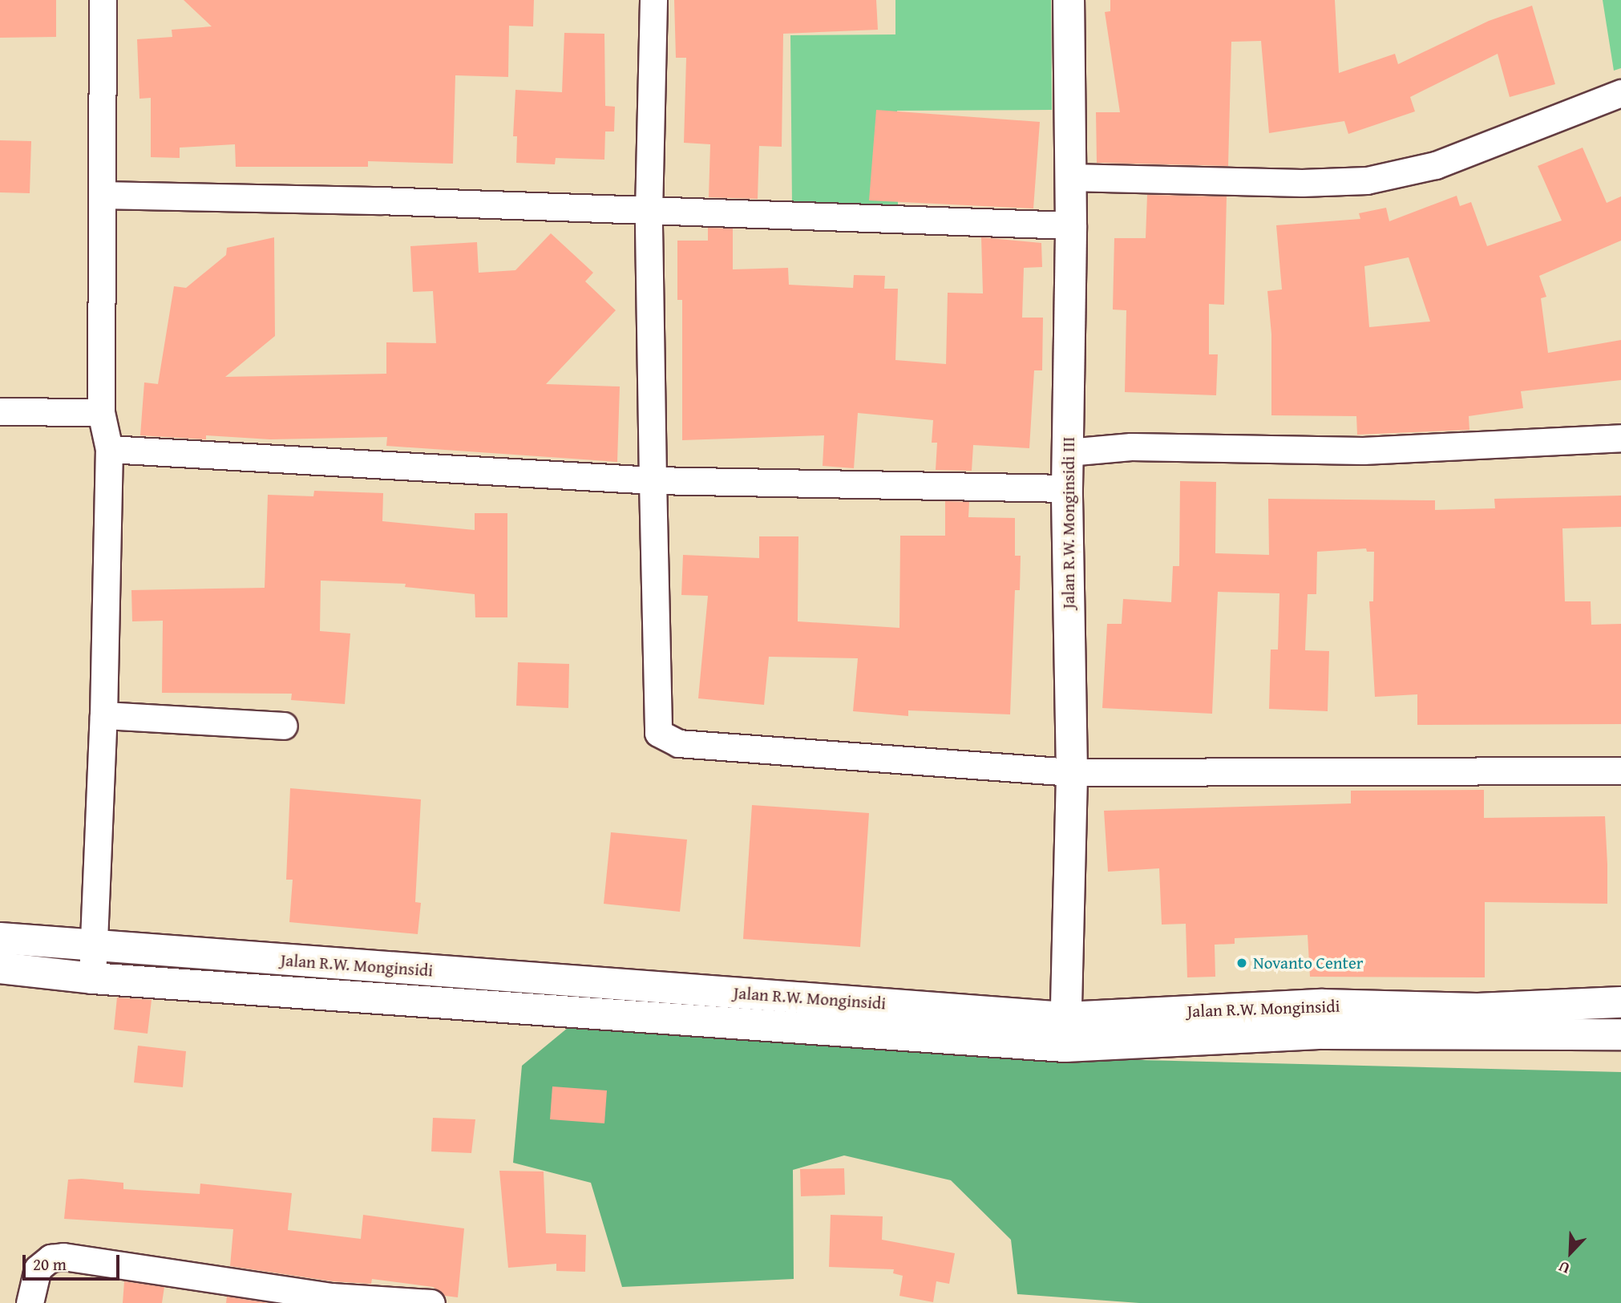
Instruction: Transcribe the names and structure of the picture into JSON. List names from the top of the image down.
{
  "streets": {
    "main road": ["Jalan R.W. Monginsidi III", "Jalan R.W. Monginsidi"]
  },
  "crossings": [
    ["Jalan R.W. Monginsidi III", "Jalan R.W. Monginsidi"]
  ],
  "places": ["Novanto Center"],
  "scale_bar": "20 m",
  "north": "bottom left"
}
